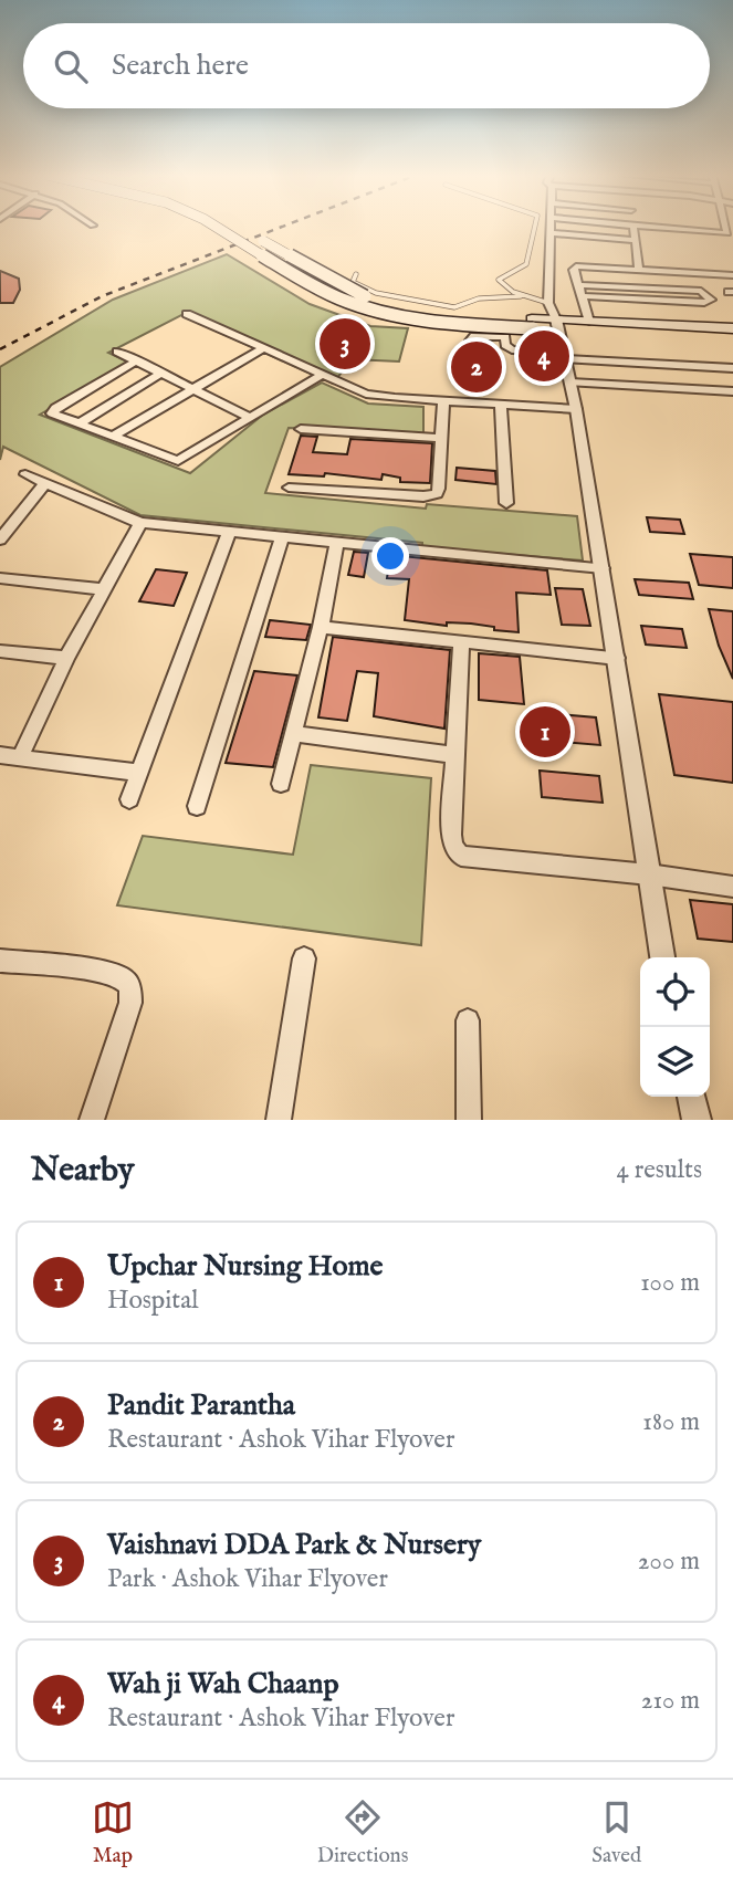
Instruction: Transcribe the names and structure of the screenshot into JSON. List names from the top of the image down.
{
  "page": {
    "search": "Search here",
    "pins": [
      "3",
      "4",
      "2",
      "1"
    ],
    "heading": ["Nearby", "4 results"],
    "list": [
      {
        "mark": "1",
        "name": "Upchar Nursing Home",
        "note": "Hospital",
        "value": "100 m"
      },
      {
        "mark": "2",
        "name": "Pandit Parantha",
        "note": "Restaurant · Ashok Vihar Flyover",
        "value": "180 m"
      },
      {
        "mark": "3",
        "name": "Vaishnavi DDA Park & Nursery",
        "note": "Park · Ashok Vihar Flyover",
        "value": "200 m"
      },
      {
        "mark": "4",
        "name": "Wah ji Wah Chaanp",
        "note": "Restaurant · Ashok Vihar Flyover",
        "value": "210 m"
      }
    ],
    "nav": ["Map", "Directions", "Saved"]
  }
}
